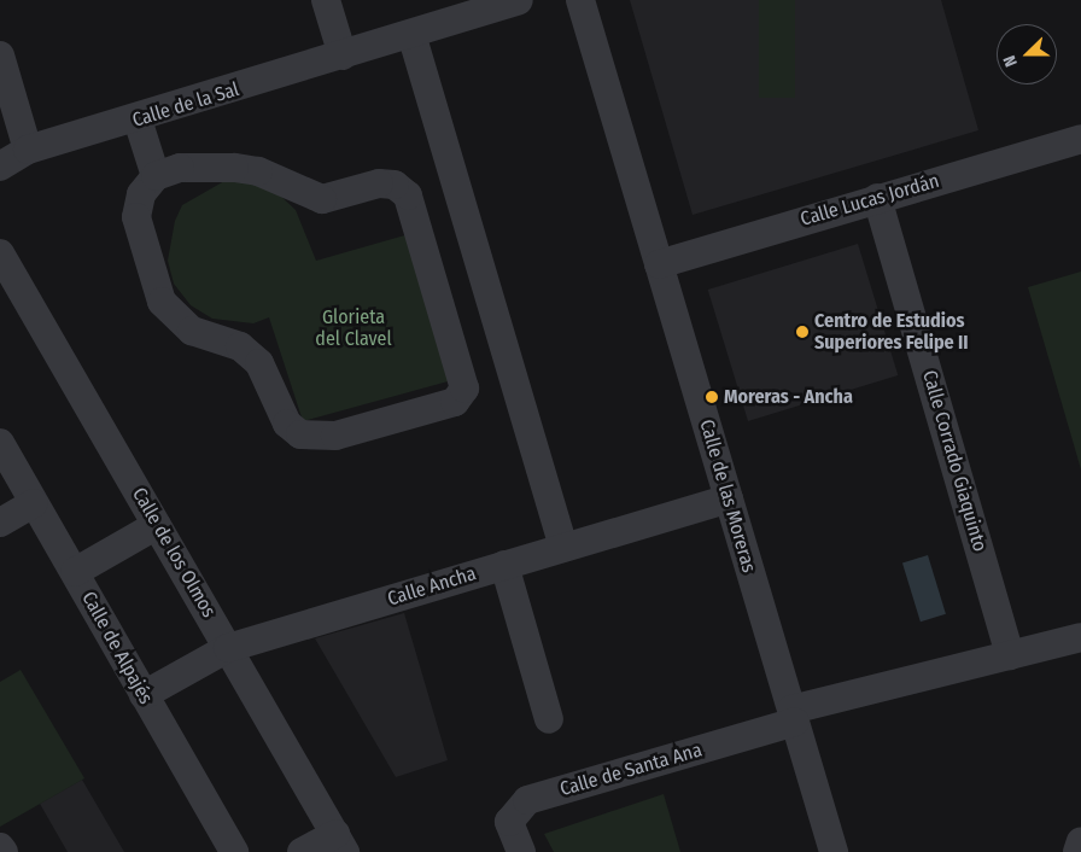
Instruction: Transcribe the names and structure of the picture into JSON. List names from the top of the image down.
{
  "streets": {
    "street": [
      "Calle de la Sal",
      "Calle Lucas Jordán",
      "Calle Corrado Giaquinto",
      "Calle de las Moreras",
      "Calle de los Olmos",
      "Calle Ancha",
      "Calle de Alpajés",
      "Calle de Santa Ana"
    ]
  },
  "crossings": [
    ["Calle Lucas Jordán", "Calle Corrado Giaquinto"],
    ["Calle Lucas Jordán", "Calle de las Moreras"],
    ["Calle de las Moreras", "Calle Ancha"],
    ["Calle de las Moreras", "Calle de Santa Ana"],
    ["Calle de los Olmos", "Calle Ancha"],
    ["Calle Ancha", "Calle de Alpajés"]
  ],
  "parks": ["Glorieta del Clavel"],
  "places": ["Centro de Estudios Superiores Felipe II", "Moreras - Ancha"],
  "north": "left"
}
